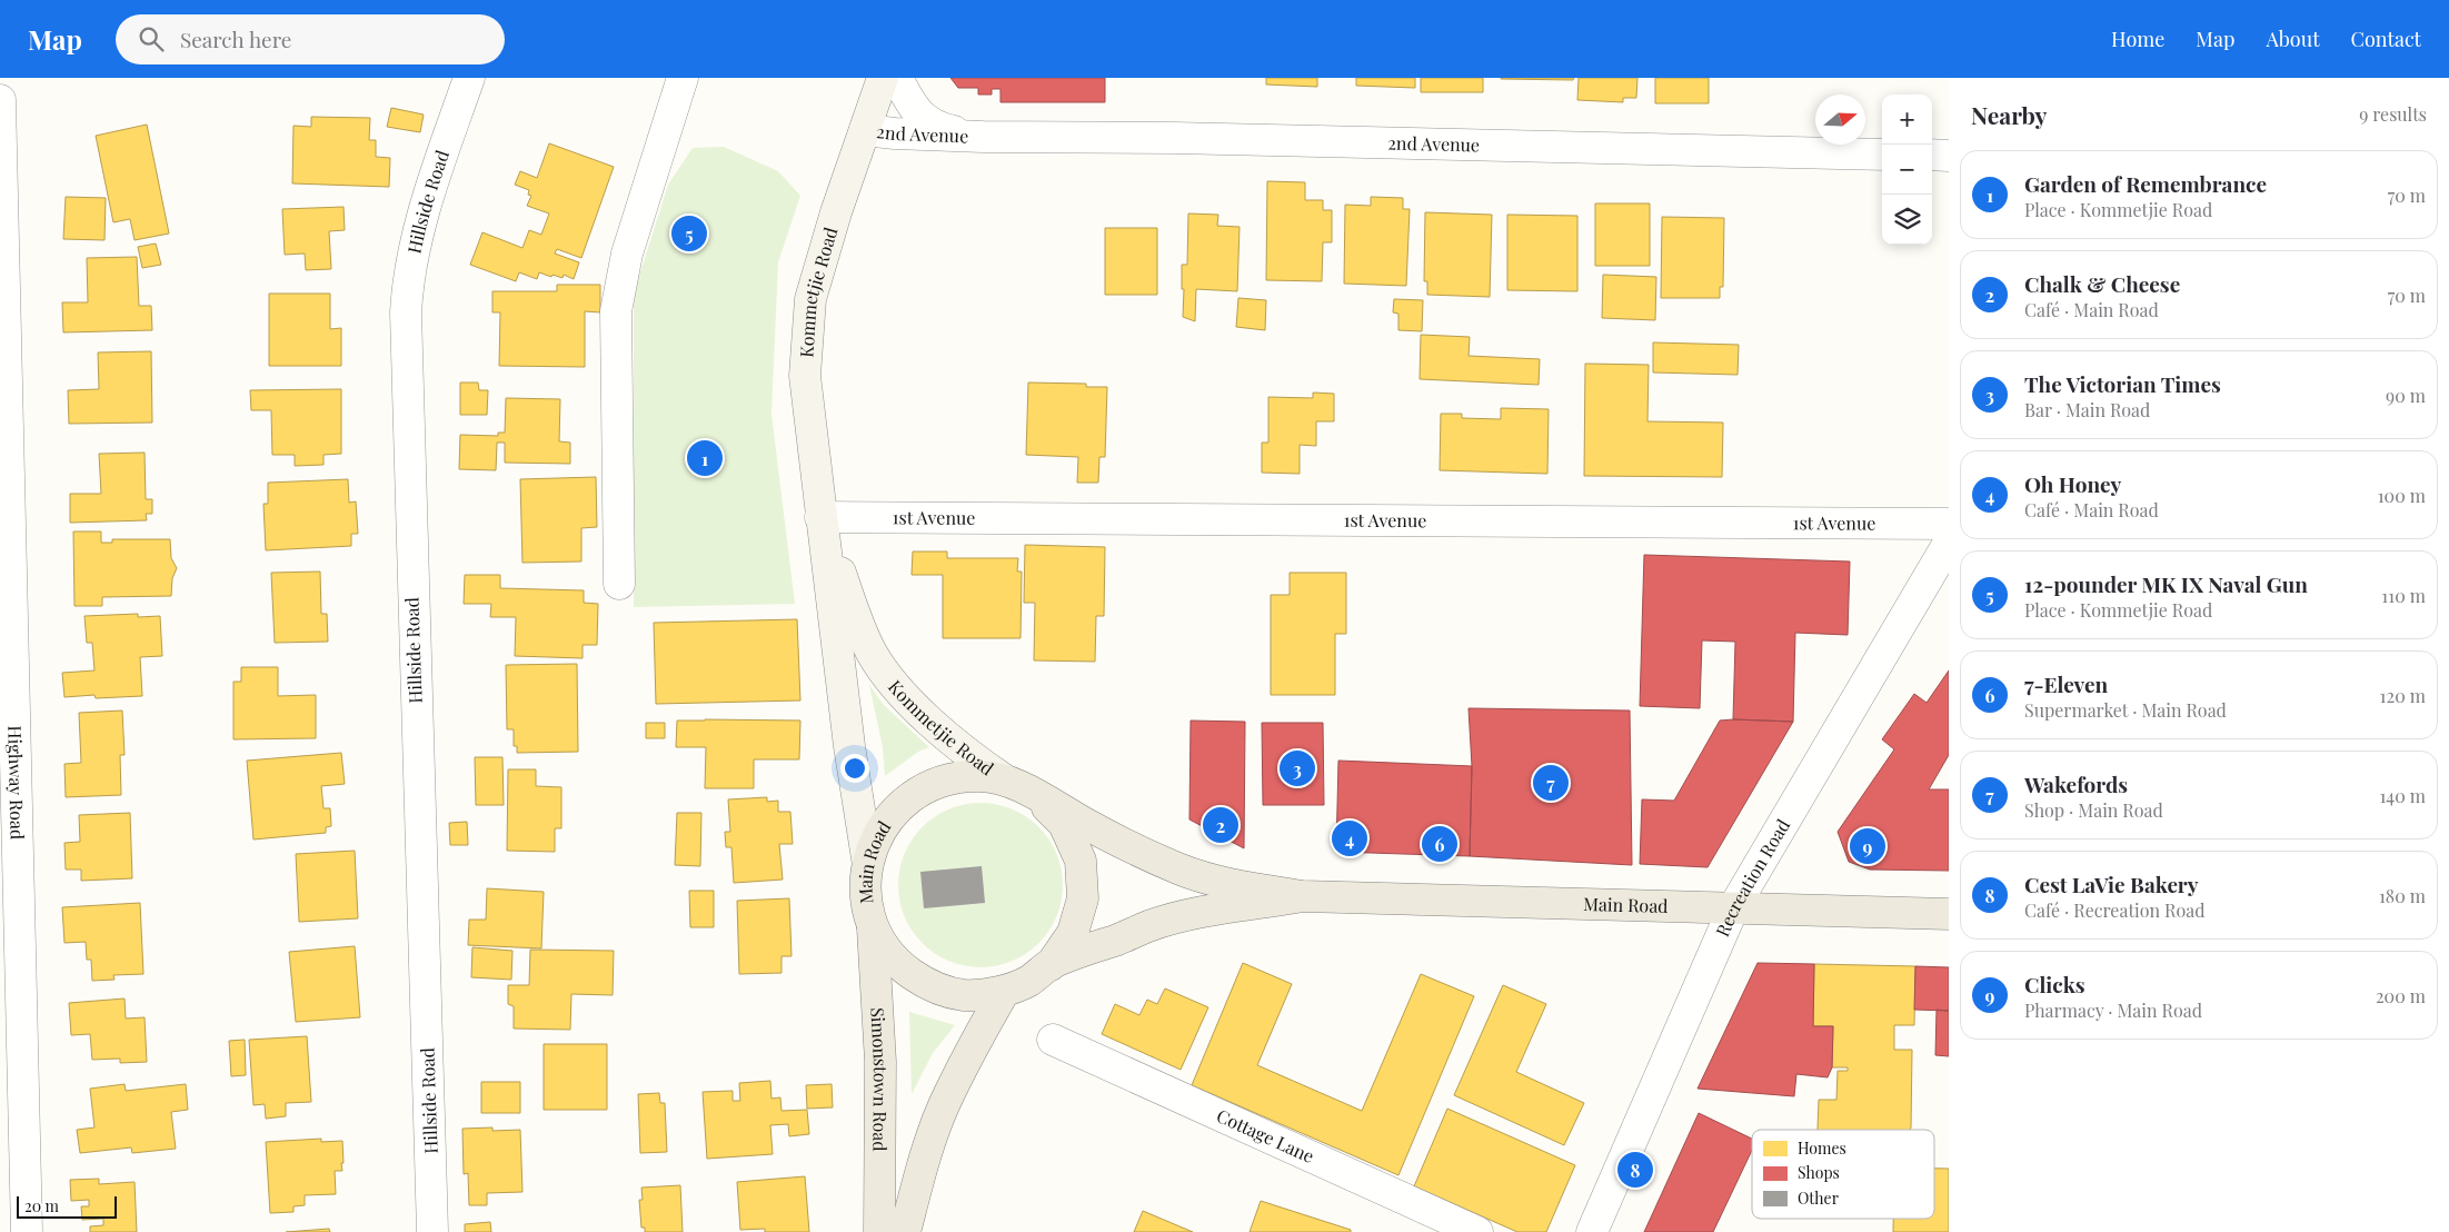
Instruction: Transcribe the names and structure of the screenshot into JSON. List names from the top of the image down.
{
  "streets": {
    "main road": ["Kommetjie Road", "Main Road", "Simonstown Road"],
    "street": [
      "2nd Avenue",
      "Hillside Road",
      "1st Avenue",
      "Highway Road",
      "Recreation Road",
      "Cottage Lane"
    ]
  },
  "crossings": [
    ["2nd Avenue", "Kommetjie Road"],
    ["Kommetjie Road", "1st Avenue"],
    ["Kommetjie Road", "Main Road"],
    ["Main Road", "Recreation Road"],
    ["Main Road", "Simonstown Road"]
  ],
  "legend": ["Homes", "Shops", "Other"],
  "scale_bar": "20 m",
  "north": "right",
  "page": {
    "header": "Map",
    "search": "Search here",
    "nav": [
      "Home",
      "Map",
      "About",
      "Contact"
    ],
    "heading": ["Nearby", "9 results"],
    "map_buttons": ["+", "−"],
    "list": [
      {
        "mark": "1",
        "name": "Garden of Remembrance",
        "note": "Place · Kommetjie Road",
        "value": "70 m"
      },
      {
        "mark": "2",
        "name": "Chalk & Cheese",
        "note": "Café · Main Road",
        "value": "70 m"
      },
      {
        "mark": "3",
        "name": "The Victorian Times",
        "note": "Bar · Main Road",
        "value": "90 m"
      },
      {
        "mark": "4",
        "name": "Oh Honey",
        "note": "Café · Main Road",
        "value": "100 m"
      },
      {
        "mark": "5",
        "name": "12-pounder MK IX Naval Gun",
        "note": "Place · Kommetjie Road",
        "value": "110 m"
      },
      {
        "mark": "6",
        "name": "7-Eleven",
        "note": "Supermarket · Main Road",
        "value": "120 m"
      },
      {
        "mark": "7",
        "name": "Wakefords",
        "note": "Shop · Main Road",
        "value": "140 m"
      },
      {
        "mark": "8",
        "name": "Cest LaVie Bakery",
        "note": "Café · Recreation Road",
        "value": "180 m"
      },
      {
        "mark": "9",
        "name": "Clicks",
        "note": "Pharmacy · Main Road",
        "value": "200 m"
      }
    ],
    "pins": [
      "5",
      "1",
      "3",
      "7",
      "2",
      "4",
      "6",
      "9",
      "8"
    ],
    "scale": "20 m"
  }
}
